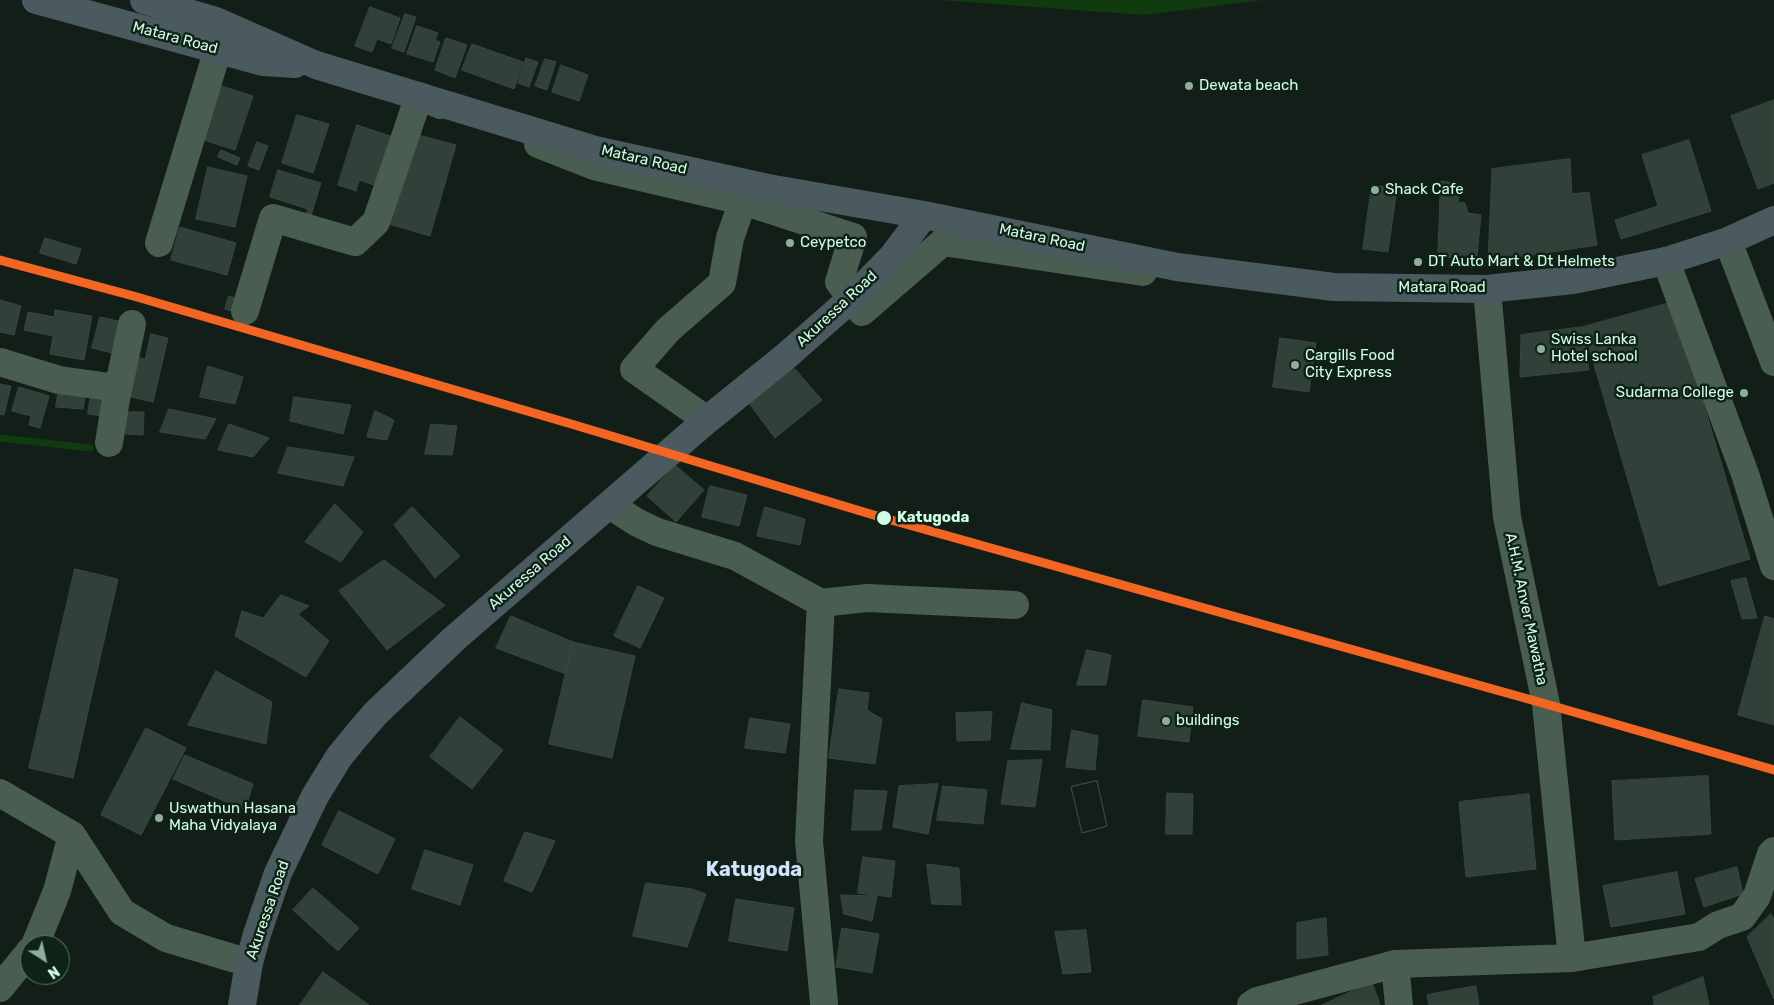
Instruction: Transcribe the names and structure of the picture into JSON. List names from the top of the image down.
{
  "streets": {
    "highway": ["Matara Road", "Akuressa Road"],
    "street": ["A.H.M. Anver Mawatha"]
  },
  "crossings": [
    ["Matara Road", "Akuressa Road"],
    ["Matara Road", "A.H.M. Anver Mawatha"]
  ],
  "districts": ["Katugoda"],
  "places": [
    "Dewata beach",
    "Shack Cafe",
    "Ceypetco",
    "DT Auto Mart & Dt Helmets",
    "Swiss Lanka Hotel school",
    "Cargills Food City Express",
    "Sudarma College",
    "Katugoda",
    "buildings",
    "Uswathun Hasana Maha Vidyalaya"
  ],
  "north": "bottom right"
}
